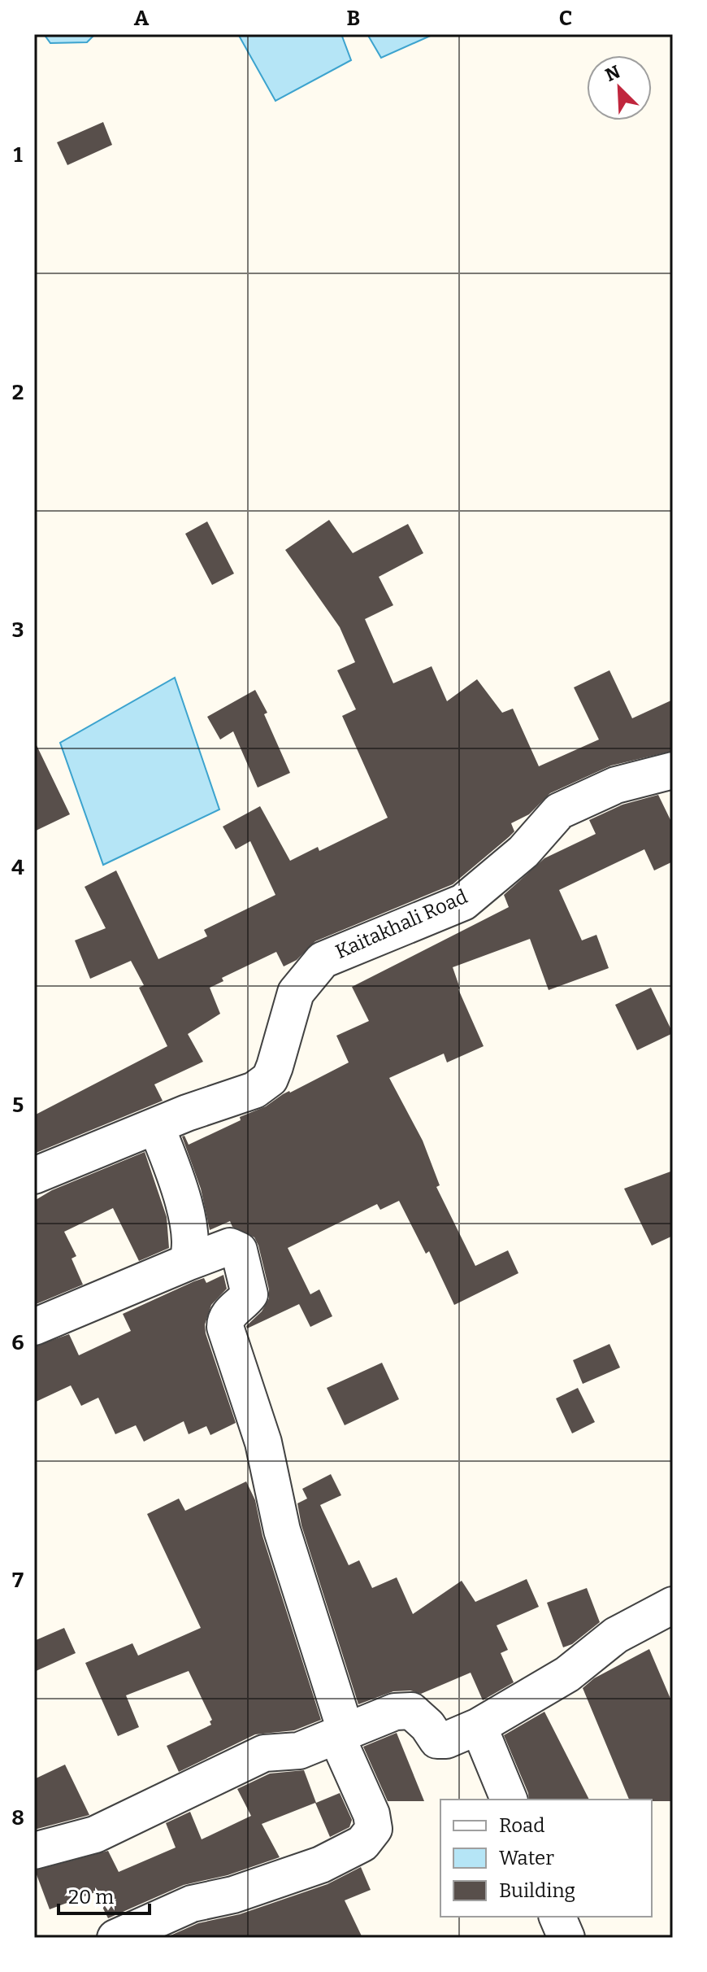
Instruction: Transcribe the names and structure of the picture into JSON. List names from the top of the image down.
{
  "streets": {
    "street": ["Kaitakhali Road"]
  },
  "legend": ["Road", "Water", "Building"],
  "scale_bar": "20 m",
  "north": "top left",
  "grid": {
    "columns": ["A", "B", "C"],
    "rows": [
      "1",
      "2",
      "3",
      "4",
      "5",
      "6",
      "7",
      "8"
    ]
  }
}
